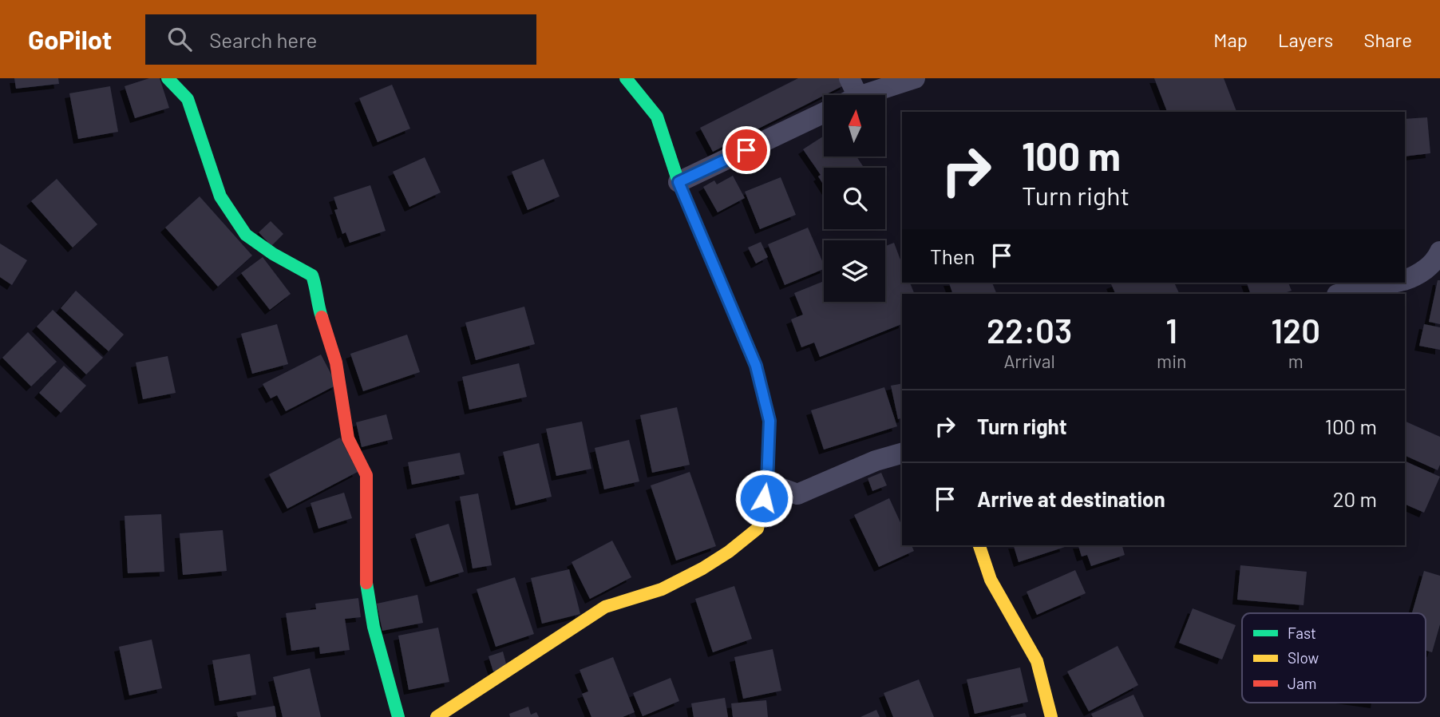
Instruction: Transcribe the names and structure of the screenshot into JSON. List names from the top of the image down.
{
  "legend": ["Fast", "Slow", "Jam"],
  "north": "top",
  "page": {
    "header": "GoPilot",
    "search": "Search here",
    "nav": ["Map", "Layers", "Share"],
    "turn": ["100 m", "Turn right"],
    "then": "Then",
    "eta": [
      "22:03",
      "Arrival",
      "1",
      "min",
      "120",
      "m"
    ],
    "list": [
      {
        "name": "Turn right",
        "value": "100 m"
      },
      {
        "name": "Arrive at destination",
        "value": "20 m"
      }
    ]
  }
}
